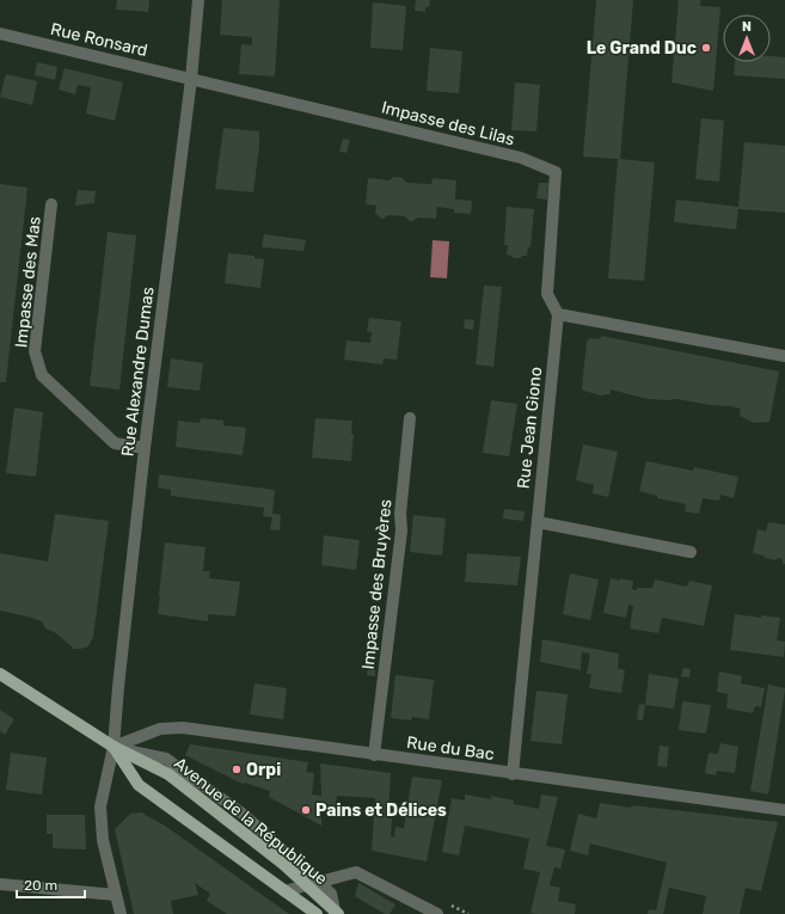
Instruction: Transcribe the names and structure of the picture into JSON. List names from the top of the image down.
{
  "streets": {
    "main road": ["Avenue de la République"],
    "street": [
      "Rue Ronsard",
      "Impasse des Lilas",
      "Impasse des Mas",
      "Rue Alexandre Dumas",
      "Rue Jean Giono",
      "Impasse des Bruyères",
      "Rue du Bac"
    ]
  },
  "crossings": [
    ["Rue Ronsard", "Impasse des Lilas"],
    ["Rue Ronsard", "Rue Alexandre Dumas"],
    ["Impasse des Lilas", "Rue Alexandre Dumas"],
    ["Impasse des Lilas", "Rue Jean Giono"],
    ["Impasse des Mas", "Rue Alexandre Dumas"],
    ["Rue Alexandre Dumas", "Rue du Bac"],
    ["Rue Alexandre Dumas", "Avenue de la République"],
    ["Rue Jean Giono", "Rue du Bac"],
    ["Impasse des Bruyères", "Rue du Bac"],
    ["Rue du Bac", "Avenue de la République"]
  ],
  "places": ["Le Grand Duc", "Orpi", "Pains et Délices"],
  "scale_bar": "20 m",
  "north": "top"
}
